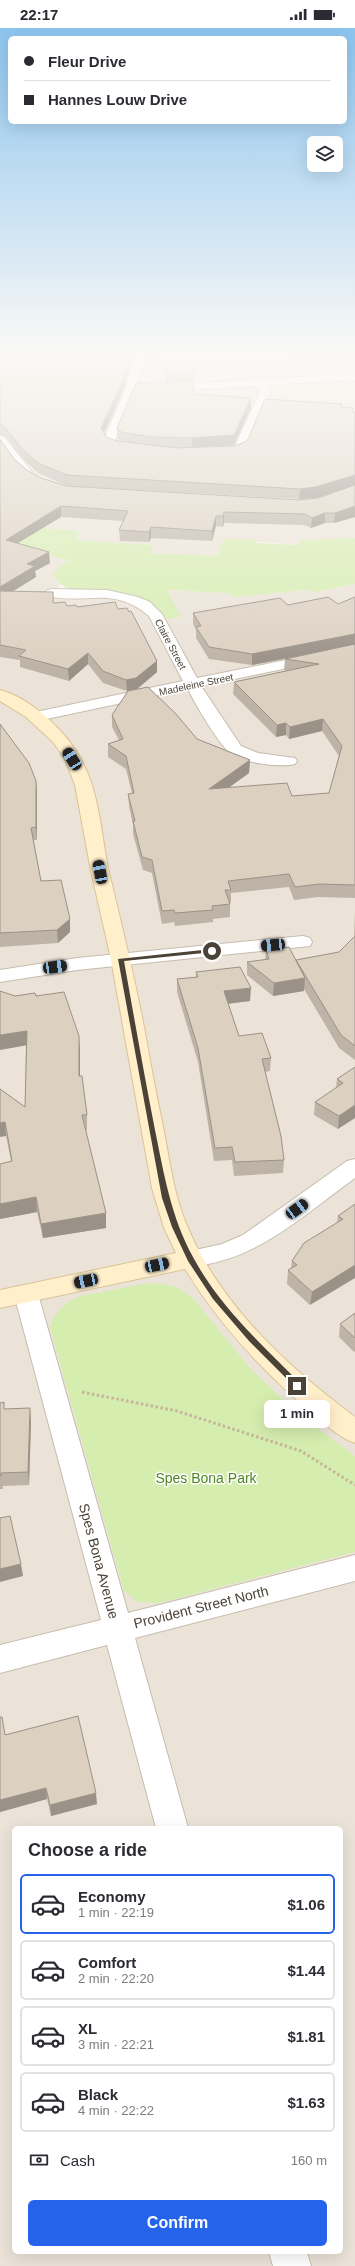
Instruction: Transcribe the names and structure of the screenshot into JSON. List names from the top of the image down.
{
  "streets": {
    "street": [
      "Claire Street",
      "Madeleine Street",
      "Spes Bona Avenue",
      "Provident Street North"
    ]
  },
  "crossings": [
    ["Claire Street", "Madeleine Street"],
    ["Spes Bona Avenue", "Provident Street North"]
  ],
  "parks": ["Spes Bona Park"],
  "page": {
    "status": "22:17",
    "banner": ["Fleur Drive", "Hannes Louw Drive"],
    "bubble": "1 min",
    "heading": "Choose a ride",
    "list": [
      {
        "name": "Economy",
        "note": "1 min · 22:19",
        "value": "$1.06"
      },
      {
        "name": "Comfort",
        "note": "2 min · 22:20",
        "value": "$1.44"
      },
      {
        "name": "XL",
        "note": "3 min · 22:21",
        "value": "$1.81"
      },
      {
        "name": "Black",
        "note": "4 min · 22:22",
        "value": "$1.63"
      }
    ],
    "pay": ["Cash", "160 m"],
    "buttons": "Confirm"
  }
}
